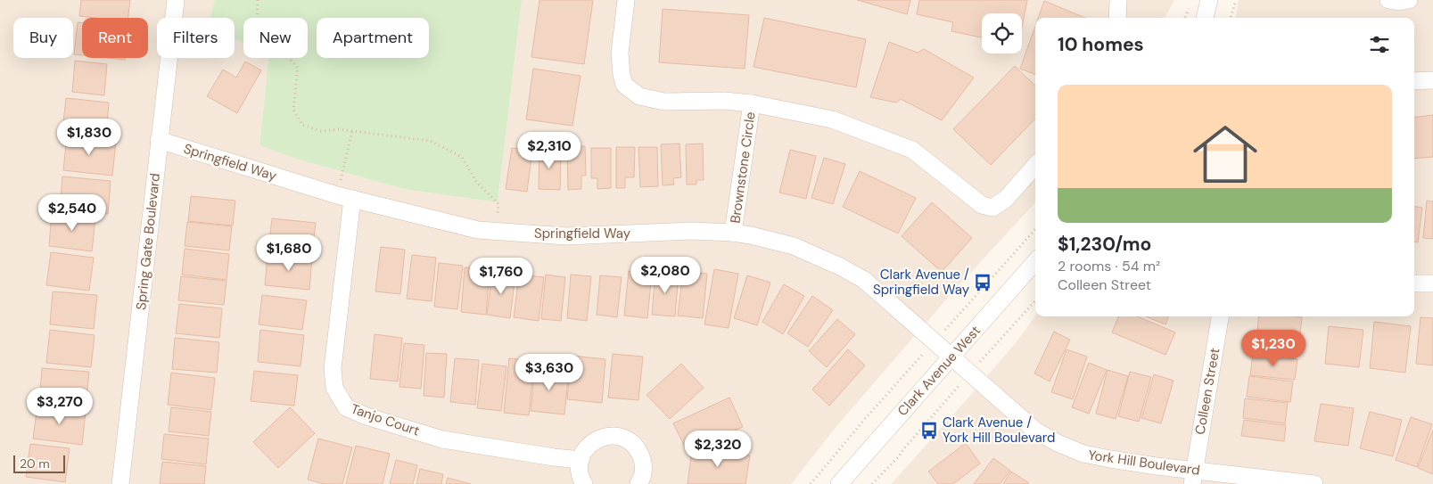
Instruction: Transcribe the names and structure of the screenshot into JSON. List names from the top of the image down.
{
  "streets": {
    "street": [
      "Springfield Way",
      "Brownstone Circle",
      "Spring Gate Boulevard",
      "Clark Avenue West",
      "Colleen Street",
      "Tanjo Court",
      "York Hill Boulevard"
    ]
  },
  "crossings": [
    ["Springfield Way", "Brownstone Circle"],
    ["Springfield Way", "Spring Gate Boulevard"],
    ["Springfield Way", "Clark Avenue West"],
    ["Springfield Way", "Tanjo Court"],
    ["Springfield Way", "York Hill Boulevard"],
    ["Clark Avenue West", "York Hill Boulevard"],
    ["Colleen Street", "York Hill Boulevard"]
  ],
  "places": {
    "bus stop": ["Clark Avenue / Springfield Way", "Clark Avenue / York Hill Boulevard"]
  },
  "scale_bar": "20 m",
  "page": {
    "chip": [
      "Buy",
      "Rent",
      "Filters",
      "New",
      "Apartment"
    ],
    "heading": "10 homes",
    "list": [
      {
        "name": "$1,230/mo",
        "note": "2 rooms · 54 m² · Colleen Street"
      }
    ],
    "price": [
      "$1,830",
      "$2,310",
      "$2,540",
      "$1,680",
      "$2,080",
      "$1,760",
      "$1,230",
      "$3,630",
      "$3,270",
      "$2,320"
    ],
    "scale": "20 m"
  }
}
